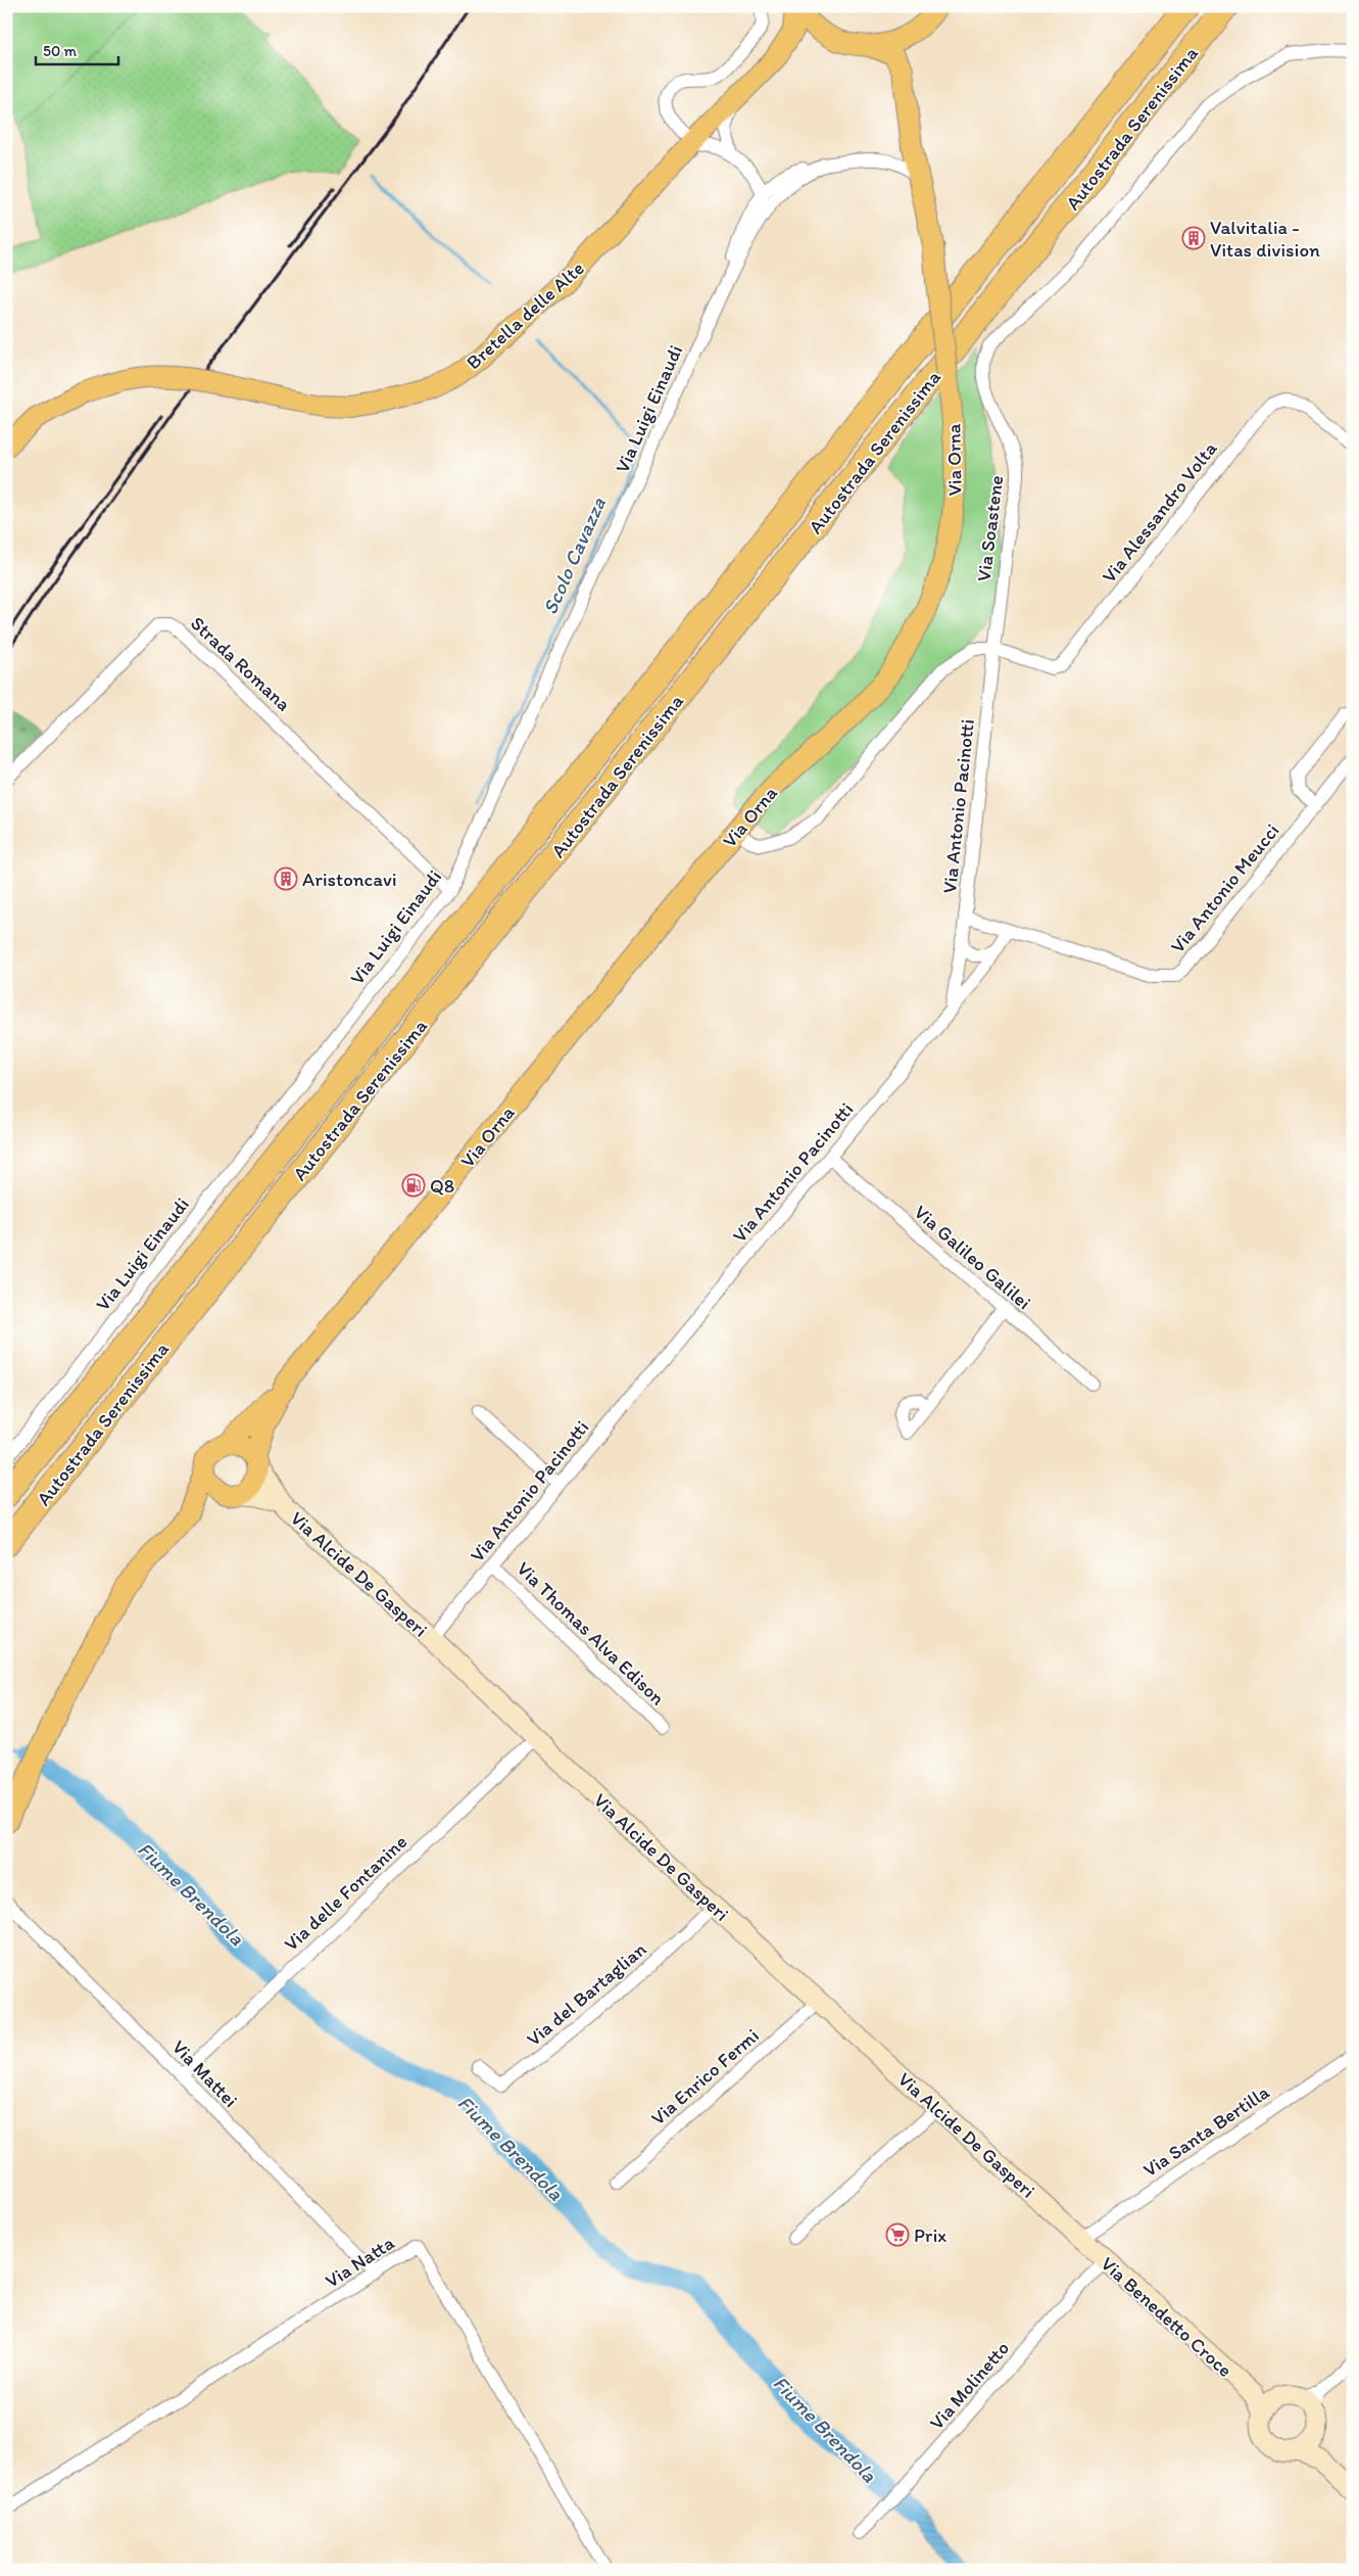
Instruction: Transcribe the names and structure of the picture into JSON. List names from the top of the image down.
{
  "streets": {
    "highway": ["Autostrada Serenissima"],
    "main road": [
      "Bretella delle Alte",
      "Via Orna",
      "Via Alcide De Gasperi",
      "Via Benedetto Croce"
    ],
    "street": [
      "Via Luigi Einaudi",
      "Via Alessandro Volta",
      "Via Soastene",
      "Strada Romana",
      "Via Antonio Pacinotti",
      "Via Antonio Meucci",
      "Via Galileo Galilei",
      "Via Thomas Alva Edison",
      "Via delle Fontanine",
      "Via del Bartaglian",
      "Via Mattei",
      "Via Enrico Fermi",
      "Via Santa Bertilla",
      "Via Natta",
      "Via Molinetto"
    ]
  },
  "crossings": [
    ["Bretella delle Alte", "Via Luigi Einaudi"],
    ["Bretella delle Alte", "Via Orna"],
    ["Via Luigi Einaudi", "Via Orna"],
    ["Via Luigi Einaudi", "Strada Romana"],
    ["Via Orna", "Via Alcide De Gasperi"],
    ["Via Alessandro Volta", "Via Soastene"],
    ["Via Alessandro Volta", "Via Antonio Pacinotti"],
    ["Via Soastene", "Via Antonio Pacinotti"],
    ["Via Antonio Pacinotti", "Via Antonio Meucci"],
    ["Via Antonio Pacinotti", "Via Galileo Galilei"],
    ["Via Antonio Pacinotti", "Via Alcide De Gasperi"],
    ["Via Antonio Pacinotti", "Via Thomas Alva Edison"],
    ["Via Alcide De Gasperi", "Via delle Fontanine"],
    ["Via Alcide De Gasperi", "Via del Bartaglian"],
    ["Via Alcide De Gasperi", "Via Enrico Fermi"],
    ["Via Alcide De Gasperi", "Via Santa Bertilla"],
    ["Via Alcide De Gasperi", "Via Benedetto Croce"],
    ["Via delle Fontanine", "Via Mattei"],
    ["Via Mattei", "Via Natta"],
    ["Via Santa Bertilla", "Via Benedetto Croce"],
    ["Via Benedetto Croce", "Via Molinetto"]
  ],
  "water": ["Scolo Cavazza", "Fiume Brendola"],
  "places": {
    "building": ["Valvitalia - Vitas division", "Aristoncavi"],
    "fuel station": ["Q8"],
    "supermarket": ["Prix"]
  },
  "scale_bar": "50 m"
}
